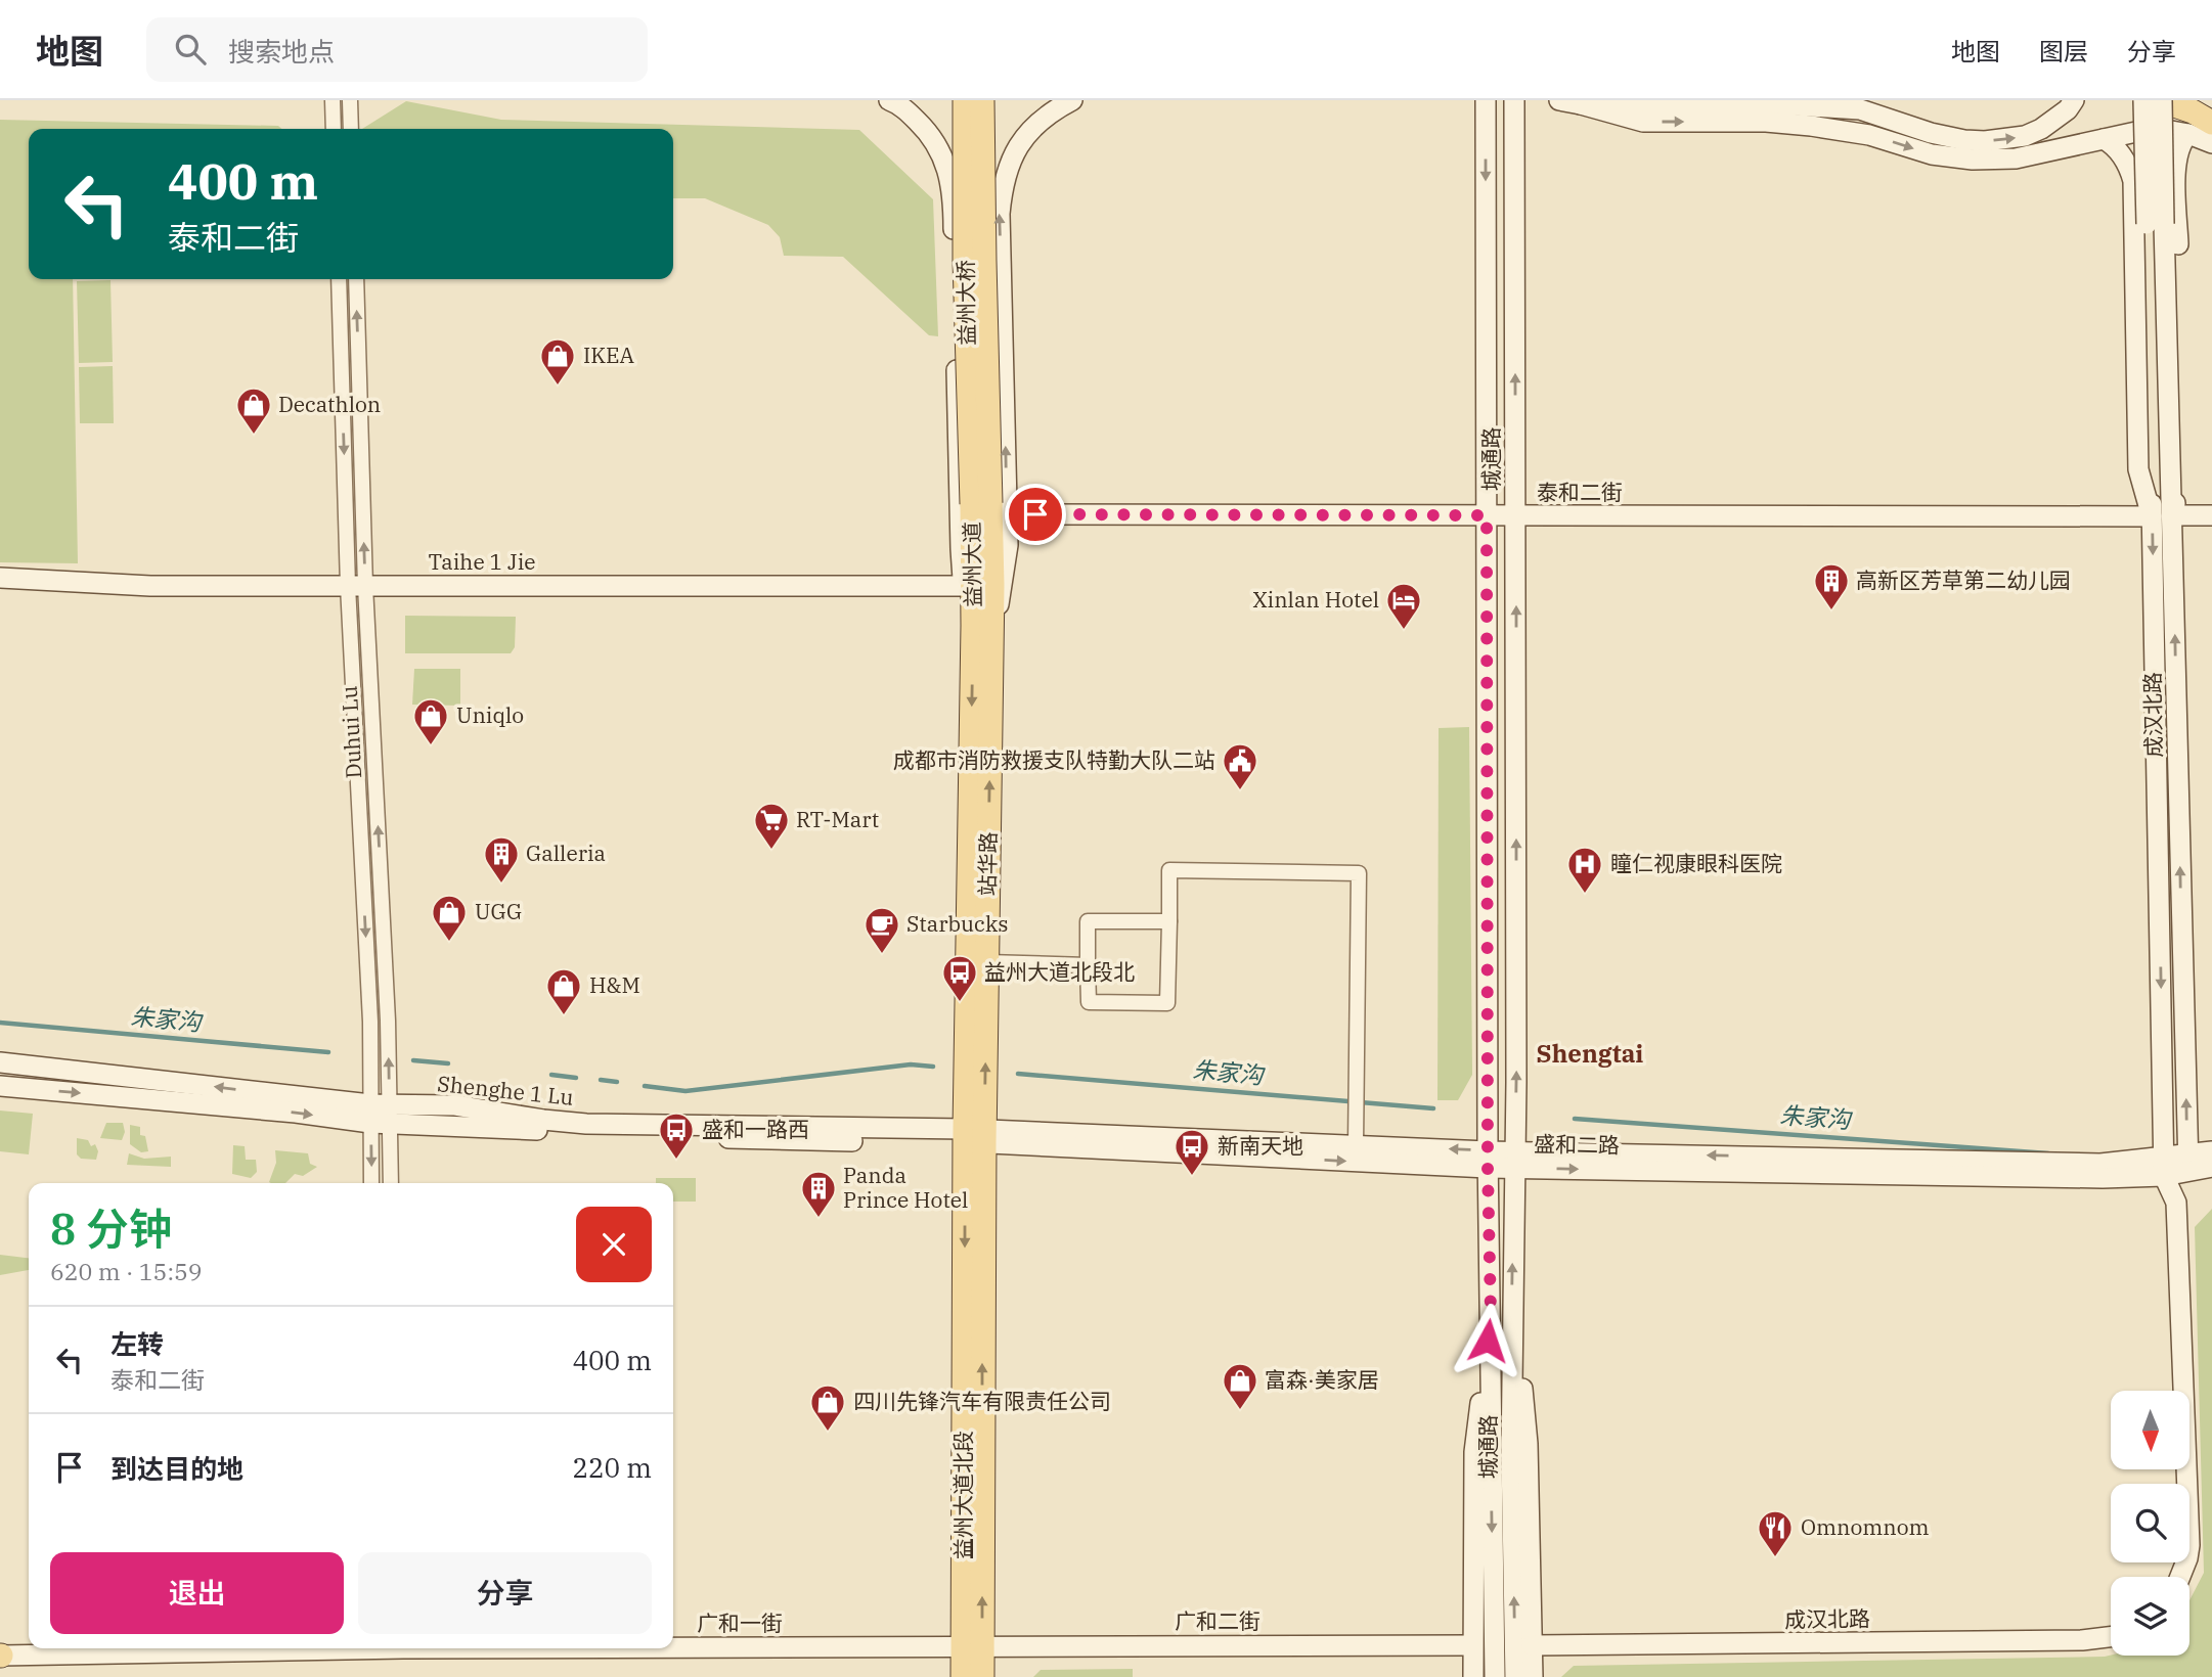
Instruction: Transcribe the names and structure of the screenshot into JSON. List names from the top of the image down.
{
  "streets": {
    "main road": [
      "益州大桥",
      "益州大道",
      "站华路",
      "益州大道北段"
    ],
    "street": [
      "城通路",
      "泰和二街",
      "Taihe 1 Jie",
      "成汉北路",
      "Duhui Lu",
      "Shenghe 1 Lu",
      "广和二街",
      "广和一街"
    ]
  },
  "crossings": [
    ["益州大桥", "泰和二街"],
    ["益州大桥", "益州大道"],
    ["城通路", "泰和二街"],
    ["泰和二街", "益州大道"],
    ["泰和二街", "成汉北路"],
    ["Taihe 1 Jie", "Duhui Lu"],
    ["益州大道", "站华路"],
    ["Duhui Lu", "Shenghe 1 Lu"],
    ["站华路", "Shenghe 1 Lu"],
    ["站华路", "益州大道北段"],
    ["Shenghe 1 Lu", "益州大道北段"],
    ["益州大道北段", "广和二街"],
    ["益州大道北段", "广和一街"],
    ["广和二街", "广和一街"]
  ],
  "districts": ["Shengtai"],
  "water": ["朱家沟"],
  "places": {
    "shop": [
      "IKEA",
      "Decathlon",
      "Uniqlo",
      "UGG",
      "H&M",
      "富森·美家居",
      "四川先锋汽车有限责任公司"
    ],
    "building": ["高新区芳草第二幼儿园", "Galleria", "Panda Prince Hotel"],
    "hotel": ["Xinlan Hotel"],
    "public building": ["成都市消防救援支队特勤大队二站"],
    "supermarket": ["RT-Mart"],
    "hospital": ["瞳仁视康眼科医院"],
    "cafe": ["Starbucks"],
    "bus stop": ["益州大道北段北", "盛和一路西", "新南天地"],
    "restaurant": ["Omnomnom"]
  },
  "north": "bottom",
  "page": {
    "header": "地图",
    "search": "搜索地点",
    "nav": ["地图", "图层", "分享"],
    "turn": ["400 m", "泰和二街"],
    "heading": ["8 分钟", "620 m · 15:59"],
    "list": [
      {
        "name": "左转",
        "note": "泰和二街",
        "value": "400 m"
      },
      {
        "name": "到达目的地",
        "value": "220 m"
      }
    ],
    "buttons": ["退出", "分享"]
  }
}
